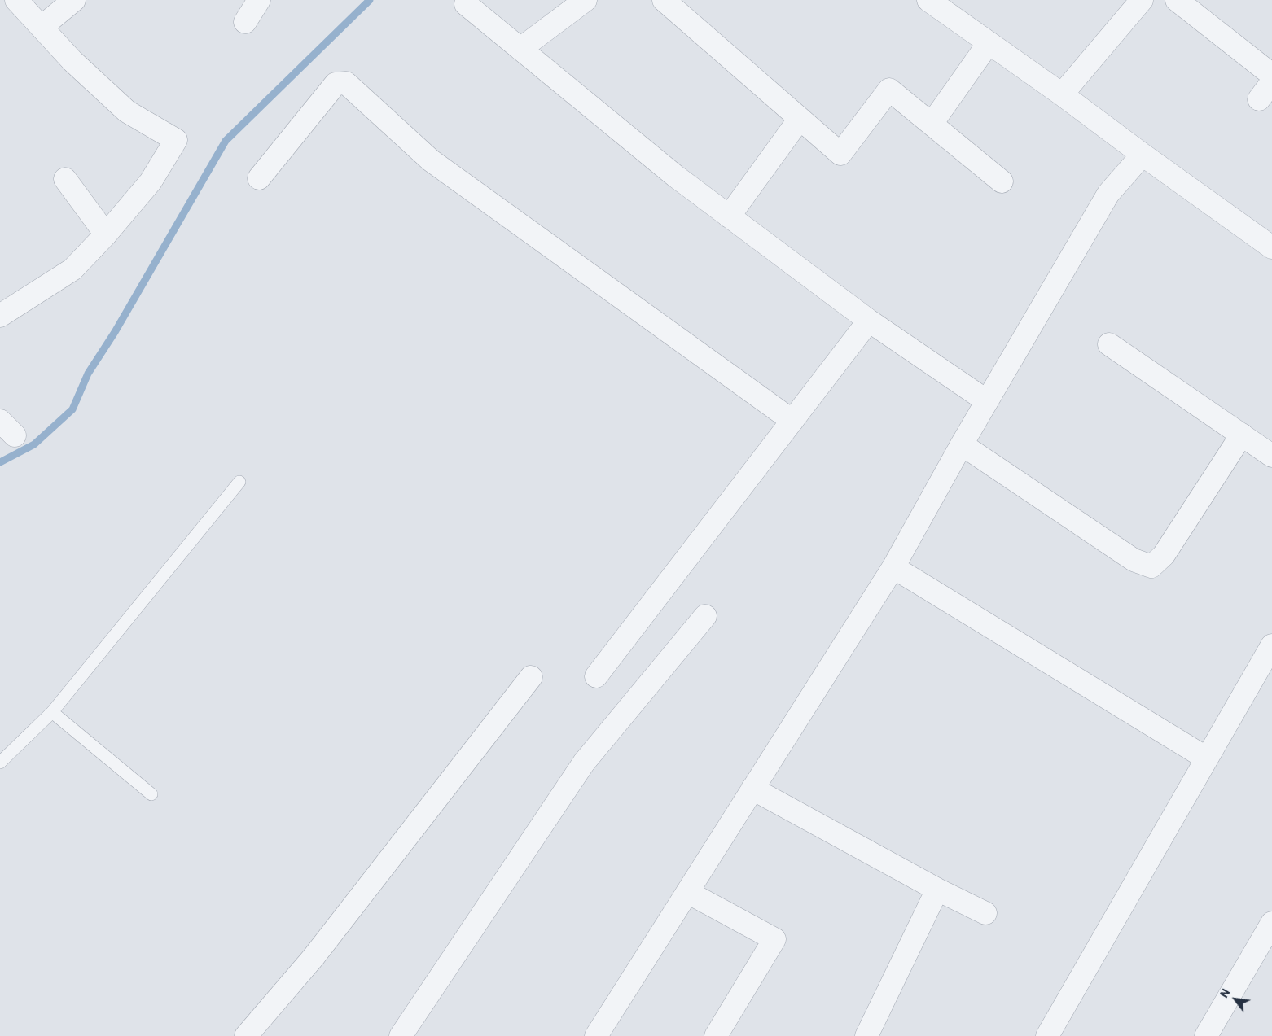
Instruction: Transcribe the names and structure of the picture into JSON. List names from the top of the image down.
{
  "north": "top left"
}
